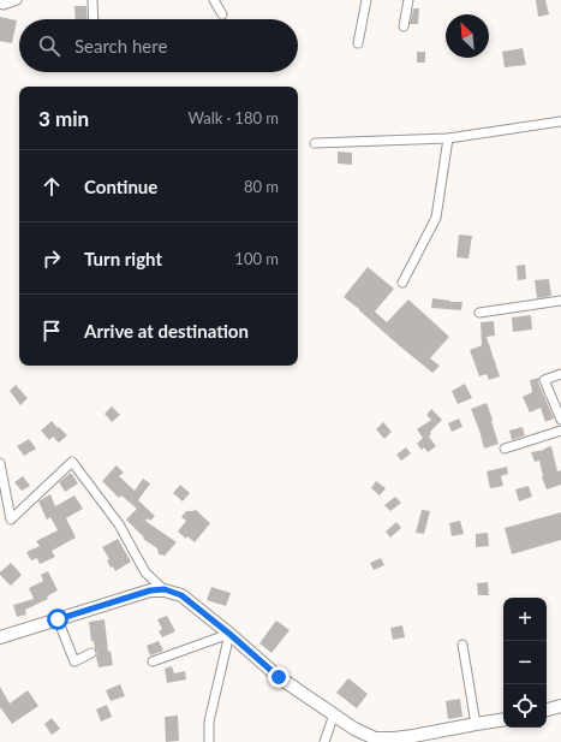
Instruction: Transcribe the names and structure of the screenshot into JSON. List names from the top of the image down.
{
  "north": "top left",
  "page": {
    "search": "Search here",
    "heading": ["3 min", "Walk · 180 m"],
    "list": [
      ["Continue", "80 m"],
      ["Turn right", "100 m"],
      "Arrive at destination"
    ],
    "map_buttons": ["+", "−"]
  }
}
